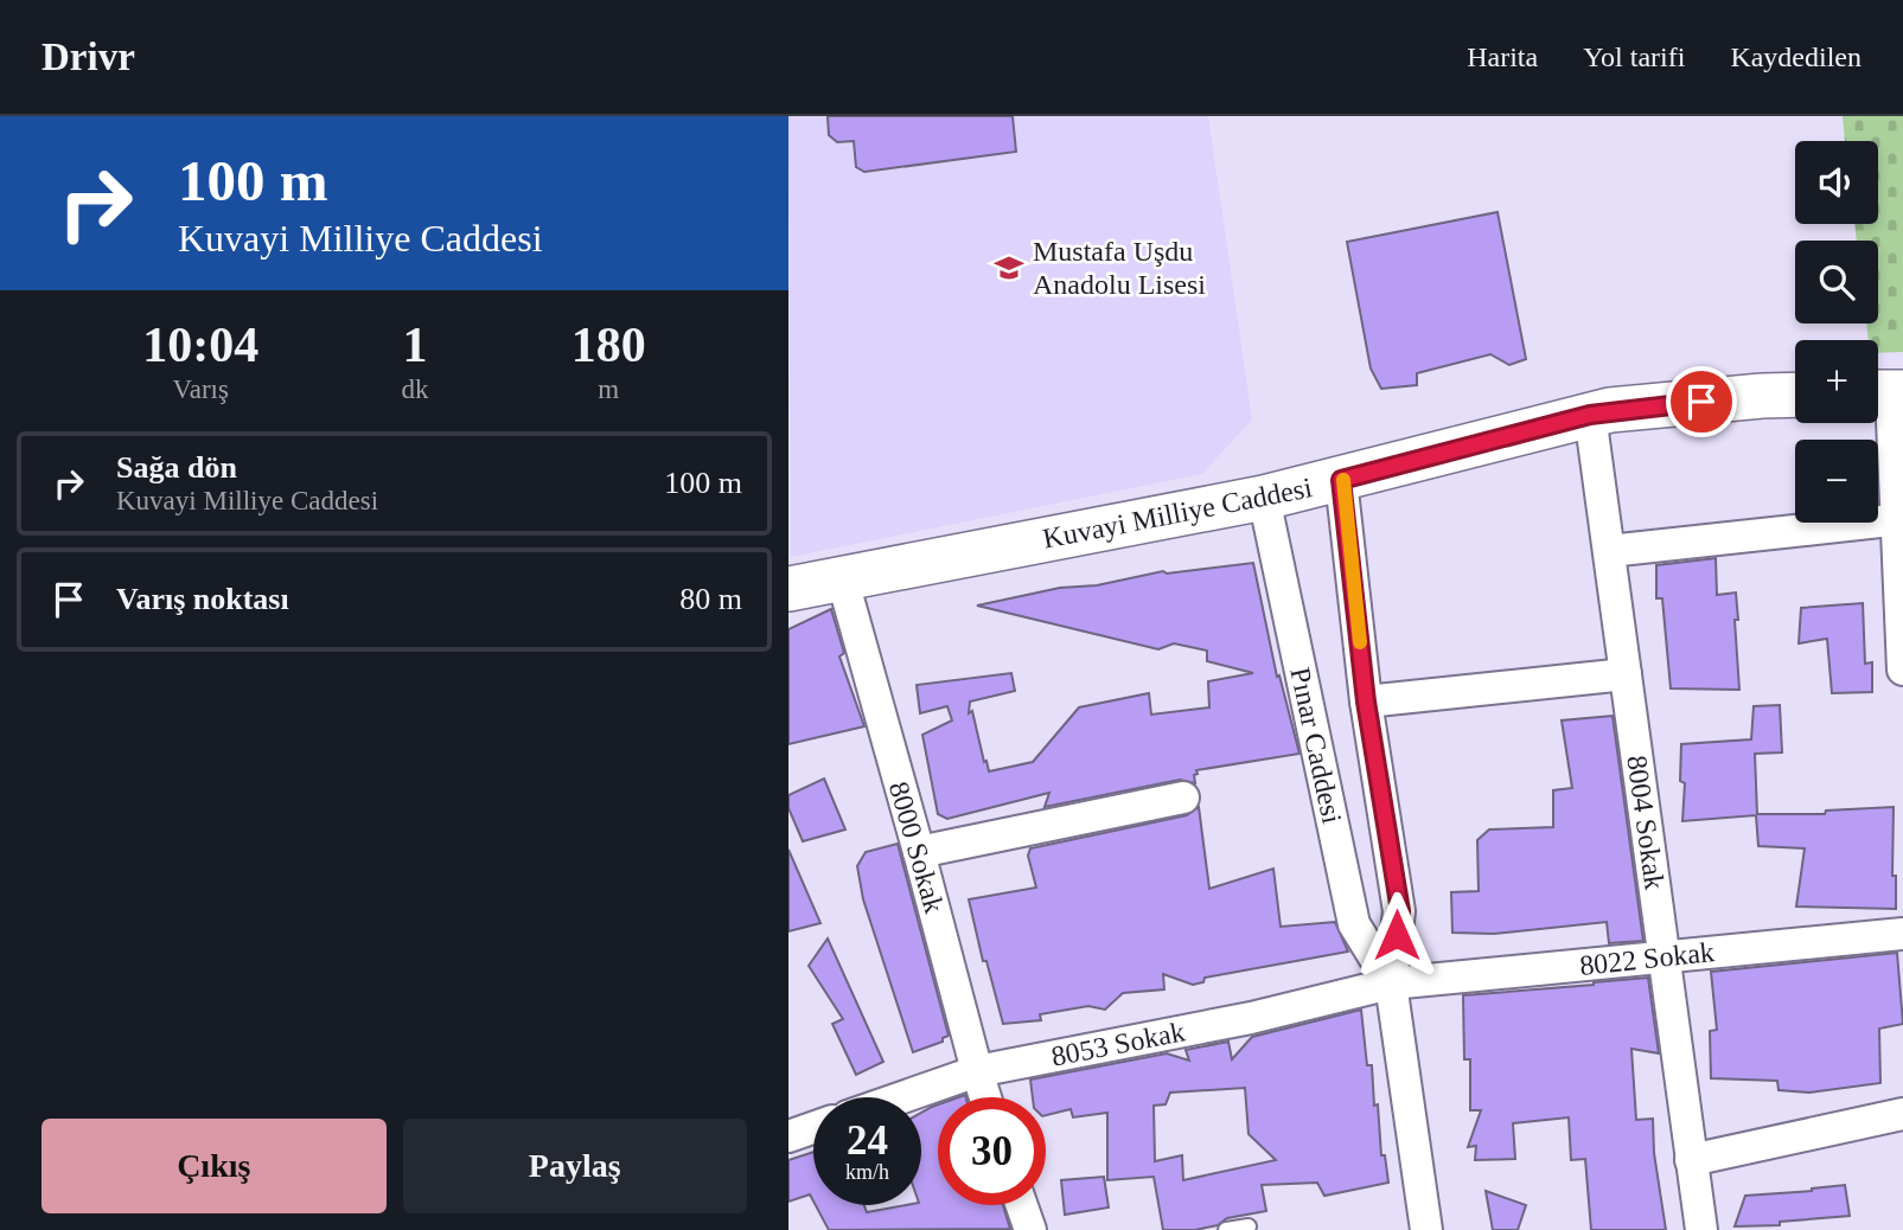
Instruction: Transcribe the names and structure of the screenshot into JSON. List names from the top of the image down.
{
  "streets": {
    "main road": ["Kuvayi Milliye Caddesi"],
    "street": [
      "Pınar Caddesi",
      "8004 Sokak",
      "8000 Sokak",
      "8022 Sokak",
      "8053 Sokak"
    ]
  },
  "crossings": [
    ["Kuvayi Milliye Caddesi", "Pınar Caddesi"],
    ["Kuvayi Milliye Caddesi", "8004 Sokak"],
    ["Kuvayi Milliye Caddesi", "8000 Sokak"],
    ["Pınar Caddesi", "8022 Sokak"],
    ["Pınar Caddesi", "8053 Sokak"],
    ["8004 Sokak", "8022 Sokak"],
    ["8000 Sokak", "8053 Sokak"],
    ["8022 Sokak", "8053 Sokak"]
  ],
  "places": {
    "school or university": ["Mustafa Uşdu Anadolu Lisesi"]
  },
  "page": {
    "header": "Drivr",
    "nav": ["Harita", "Yol tarifi", "Kaydedilen"],
    "turn": ["100 m", "Kuvayi Milliye Caddesi"],
    "map_buttons": ["+", "−"],
    "eta": [
      "10:04",
      "Varış",
      "1",
      "dk",
      "180",
      "m"
    ],
    "list": [
      {
        "name": "Sağa dön",
        "note": "Kuvayi Milliye Caddesi",
        "value": "100 m"
      },
      {
        "name": "Varış noktası",
        "value": "80 m"
      }
    ],
    "speed": "24 km/h",
    "limit": "30",
    "buttons": ["Çıkış", "Paylaş"]
  }
}
